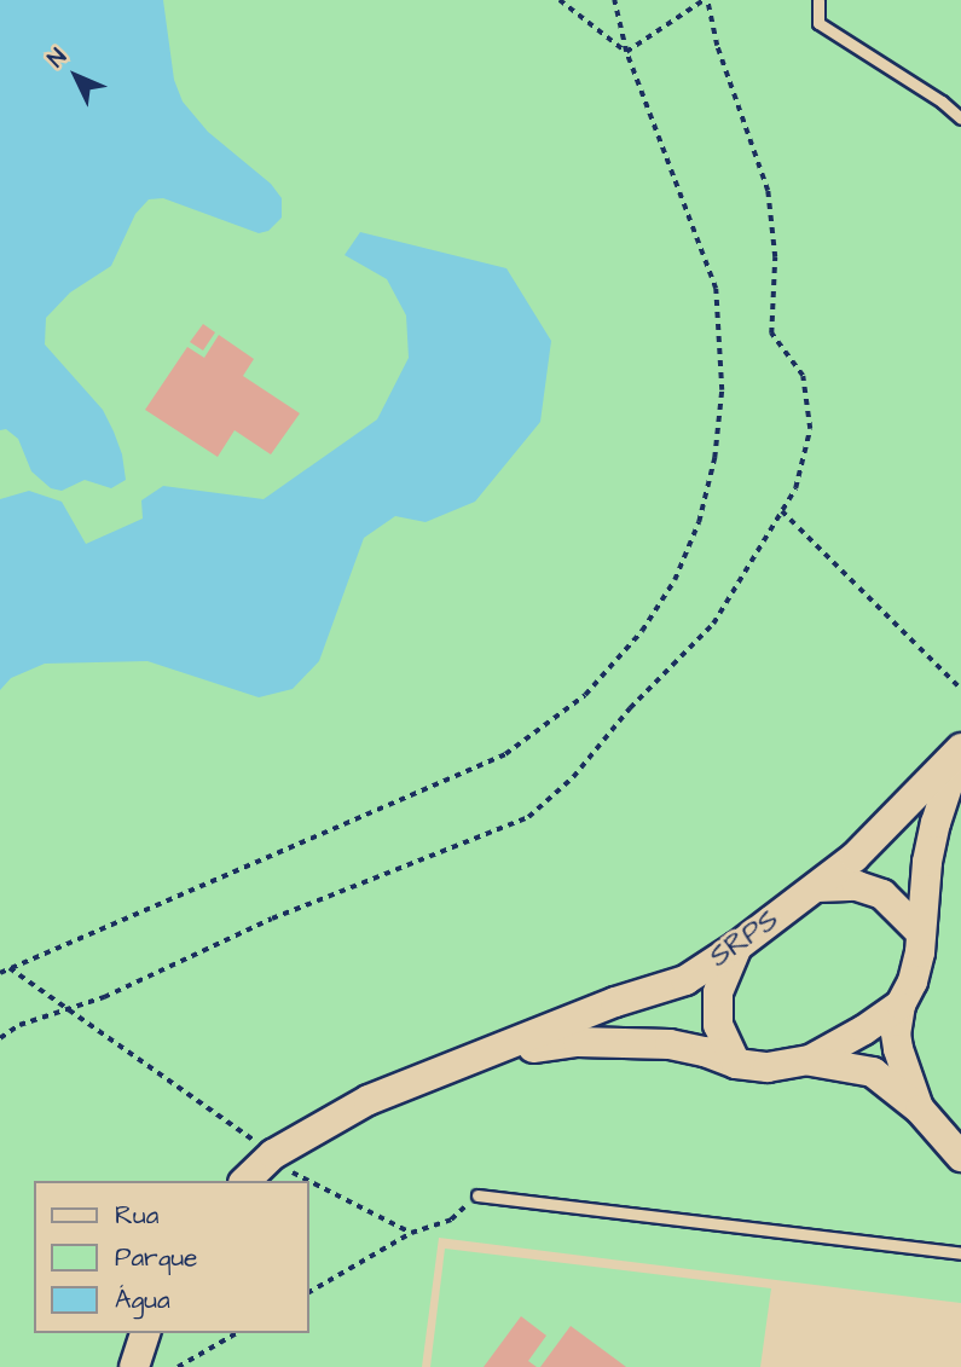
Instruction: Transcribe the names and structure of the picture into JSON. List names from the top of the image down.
{
  "streets": {
    "main road": ["SRPS"]
  },
  "legend": ["Rua", "Parque", "Água"],
  "north": "top left"
}
